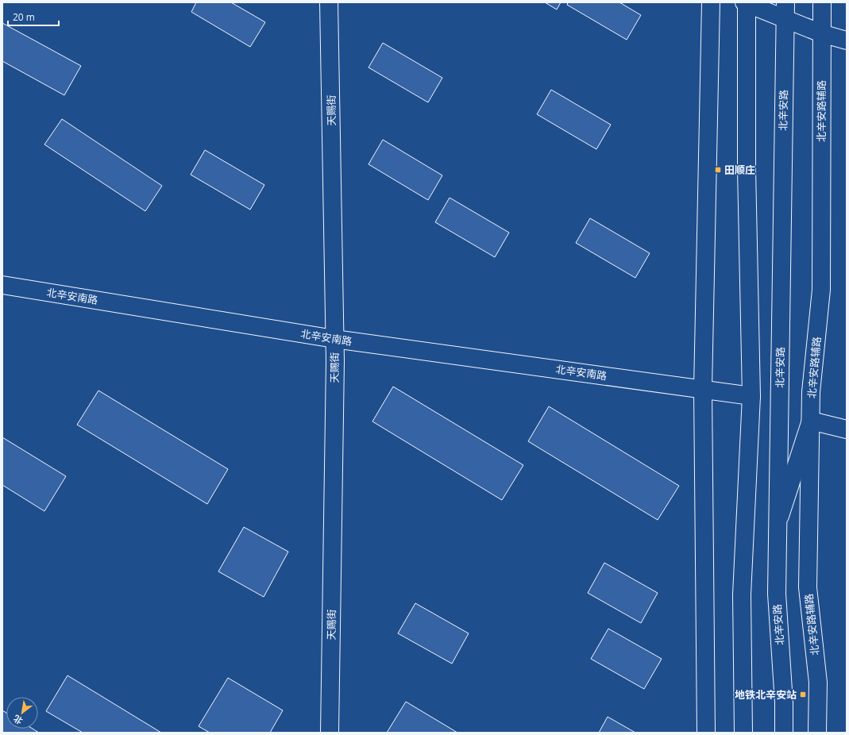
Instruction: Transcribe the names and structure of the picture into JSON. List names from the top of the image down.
{
  "streets": {
    "street": [
      "天赐街",
      "北辛安路",
      "北辛安路辅路",
      "北辛安南路"
    ]
  },
  "crossings": [
    ["天赐街", "北辛安南路"]
  ],
  "places": {
    "transit": ["田顺庄", "地铁北辛安站"]
  },
  "scale_bar": "20 m",
  "north": "bottom left"
}
